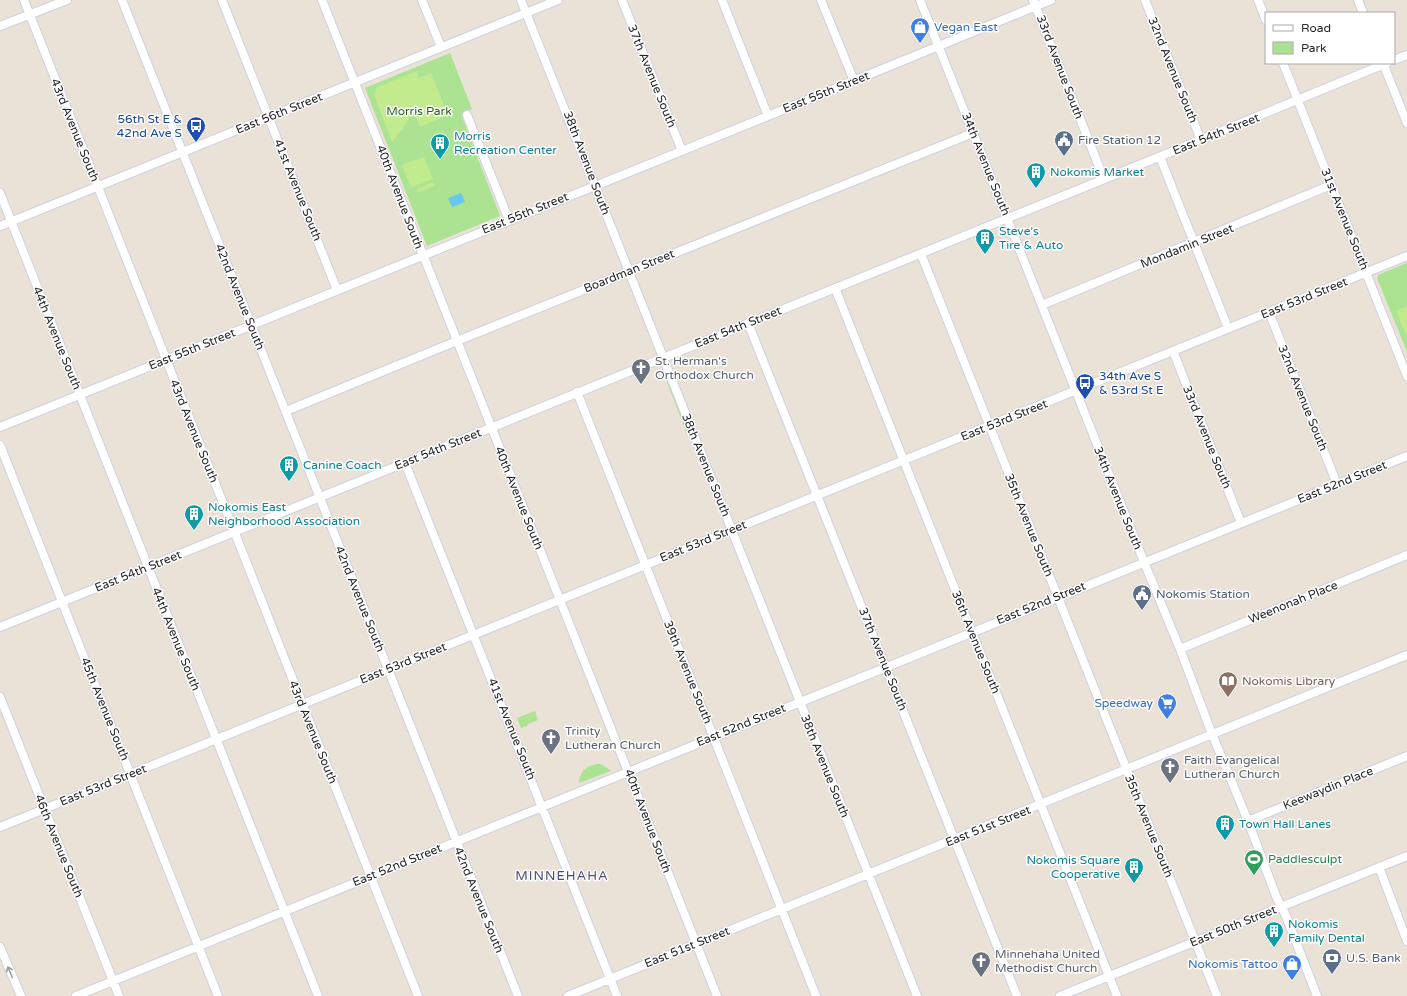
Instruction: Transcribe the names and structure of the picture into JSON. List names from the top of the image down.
{
  "streets": {
    "street": [
      "33rd Avenue South",
      "32nd Avenue South",
      "37th Avenue South",
      "East 55th Street",
      "East 56th Street",
      "43rd Avenue South",
      "East 54th Street",
      "38th Avenue South",
      "34th Avenue South",
      "41st Avenue South",
      "40th Avenue South",
      "31st Avenue South",
      "Mondamin Street",
      "Boardman Street",
      "42nd Avenue South",
      "East 53rd Street",
      "44th Avenue South",
      "East 52nd Street",
      "35th Avenue South",
      "Weenonah Place",
      "36th Avenue South",
      "39th Avenue South",
      "45th Avenue South",
      "Keewaydin Place",
      "East 51st Street",
      "46th Avenue South",
      "East 50th Street"
    ]
  },
  "crossings": [
    ["33rd Avenue South", "East 55th Street"],
    ["33rd Avenue South", "East 54th Street"],
    ["33rd Avenue South", "East 53rd Street"],
    ["33rd Avenue South", "East 52nd Street"],
    ["32nd Avenue South", "East 54th Street"],
    ["32nd Avenue South", "East 53rd Street"],
    ["32nd Avenue South", "East 52nd Street"],
    ["37th Avenue South", "East 55th Street"],
    ["37th Avenue South", "East 54th Street"],
    ["37th Avenue South", "East 53rd Street"],
    ["37th Avenue South", "East 52nd Street"],
    ["37th Avenue South", "East 51st Street"],
    ["East 55th Street", "43rd Avenue South"],
    ["East 55th Street", "38th Avenue South"],
    ["East 55th Street", "34th Avenue South"],
    ["East 55th Street", "41st Avenue South"],
    ["East 55th Street", "40th Avenue South"],
    ["East 55th Street", "42nd Avenue South"],
    ["East 55th Street", "44th Avenue South"],
    ["East 56th Street", "43rd Avenue South"],
    ["East 56th Street", "38th Avenue South"],
    ["East 56th Street", "41st Avenue South"],
    ["East 56th Street", "40th Avenue South"],
    ["East 56th Street", "42nd Avenue South"],
    ["East 56th Street", "44th Avenue South"],
    ["43rd Avenue South", "East 54th Street"],
    ["43rd Avenue South", "East 53rd Street"],
    ["43rd Avenue South", "East 52nd Street"],
    ["East 54th Street", "38th Avenue South"],
    ["East 54th Street", "34th Avenue South"],
    ["East 54th Street", "41st Avenue South"],
    ["East 54th Street", "40th Avenue South"],
    ["East 54th Street", "31st Avenue South"],
    ["East 54th Street", "42nd Avenue South"],
    ["East 54th Street", "44th Avenue South"],
    ["East 54th Street", "35th Avenue South"],
    ["East 54th Street", "36th Avenue South"],
    ["East 54th Street", "39th Avenue South"],
    ["East 54th Street", "45th Avenue South"],
    ["38th Avenue South", "Boardman Street"],
    ["38th Avenue South", "East 53rd Street"],
    ["38th Avenue South", "East 52nd Street"],
    ["38th Avenue South", "East 51st Street"],
    ["34th Avenue South", "Mondamin Street"],
    ["34th Avenue South", "Boardman Street"],
    ["34th Avenue South", "East 53rd Street"],
    ["34th Avenue South", "East 52nd Street"],
    ["34th Avenue South", "Weenonah Place"],
    ["34th Avenue South", "Keewaydin Place"],
    ["34th Avenue South", "East 51st Street"],
    ["34th Avenue South", "East 50th Street"],
    ["41st Avenue South", "East 53rd Street"],
    ["41st Avenue South", "East 52nd Street"],
    ["41st Avenue South", "East 51st Street"],
    ["40th Avenue South", "Boardman Street"],
    ["40th Avenue South", "East 53rd Street"],
    ["40th Avenue South", "East 52nd Street"],
    ["40th Avenue South", "East 51st Street"],
    ["31st Avenue South", "Mondamin Street"],
    ["31st Avenue South", "East 53rd Street"],
    ["Boardman Street", "42nd Avenue South"],
    ["42nd Avenue South", "East 53rd Street"],
    ["42nd Avenue South", "East 52nd Street"],
    ["East 53rd Street", "44th Avenue South"],
    ["East 53rd Street", "35th Avenue South"],
    ["East 53rd Street", "36th Avenue South"],
    ["East 53rd Street", "39th Avenue South"],
    ["East 53rd Street", "45th Avenue South"],
    ["East 53rd Street", "46th Avenue South"],
    ["44th Avenue South", "East 52nd Street"],
    ["East 52nd Street", "35th Avenue South"],
    ["East 52nd Street", "36th Avenue South"],
    ["East 52nd Street", "39th Avenue South"],
    ["East 52nd Street", "45th Avenue South"],
    ["East 52nd Street", "46th Avenue South"],
    ["35th Avenue South", "East 51st Street"],
    ["35th Avenue South", "East 50th Street"],
    ["36th Avenue South", "East 51st Street"],
    ["36th Avenue South", "East 50th Street"],
    ["39th Avenue South", "East 51st Street"]
  ],
  "districts": ["MINNEHAHA"],
  "parks": ["Morris Park"],
  "places": {
    "shop": ["Vegan East", "Nokomis Tattoo"],
    "bus stop": ["56th St E & 42nd Ave S", "34th Ave S & 53rd St E"],
    "public building": ["Fire Station 12", "Nokomis Station"],
    "building": [
      "Morris Recreation Center",
      "Nokomis Market",
      "Steve's Tire & Auto",
      "Canine Coach",
      "Nokomis East Neighborhood Association",
      "Town Hall Lanes",
      "Nokomis Square Cooperative",
      "Nokomis Family Dental"
    ],
    "church": [
      "St. Herman's Orthodox Church",
      "Trinity Lutheran Church",
      "Faith Evangelical Lutheran Church",
      "Minnehaha United Methodist Church"
    ],
    "library": ["Nokomis Library"],
    "supermarket": ["Speedway"],
    "sports": ["Paddlesculpt"],
    "bank": ["U.S. Bank"]
  },
  "legend": ["Road", "Park"]
}
